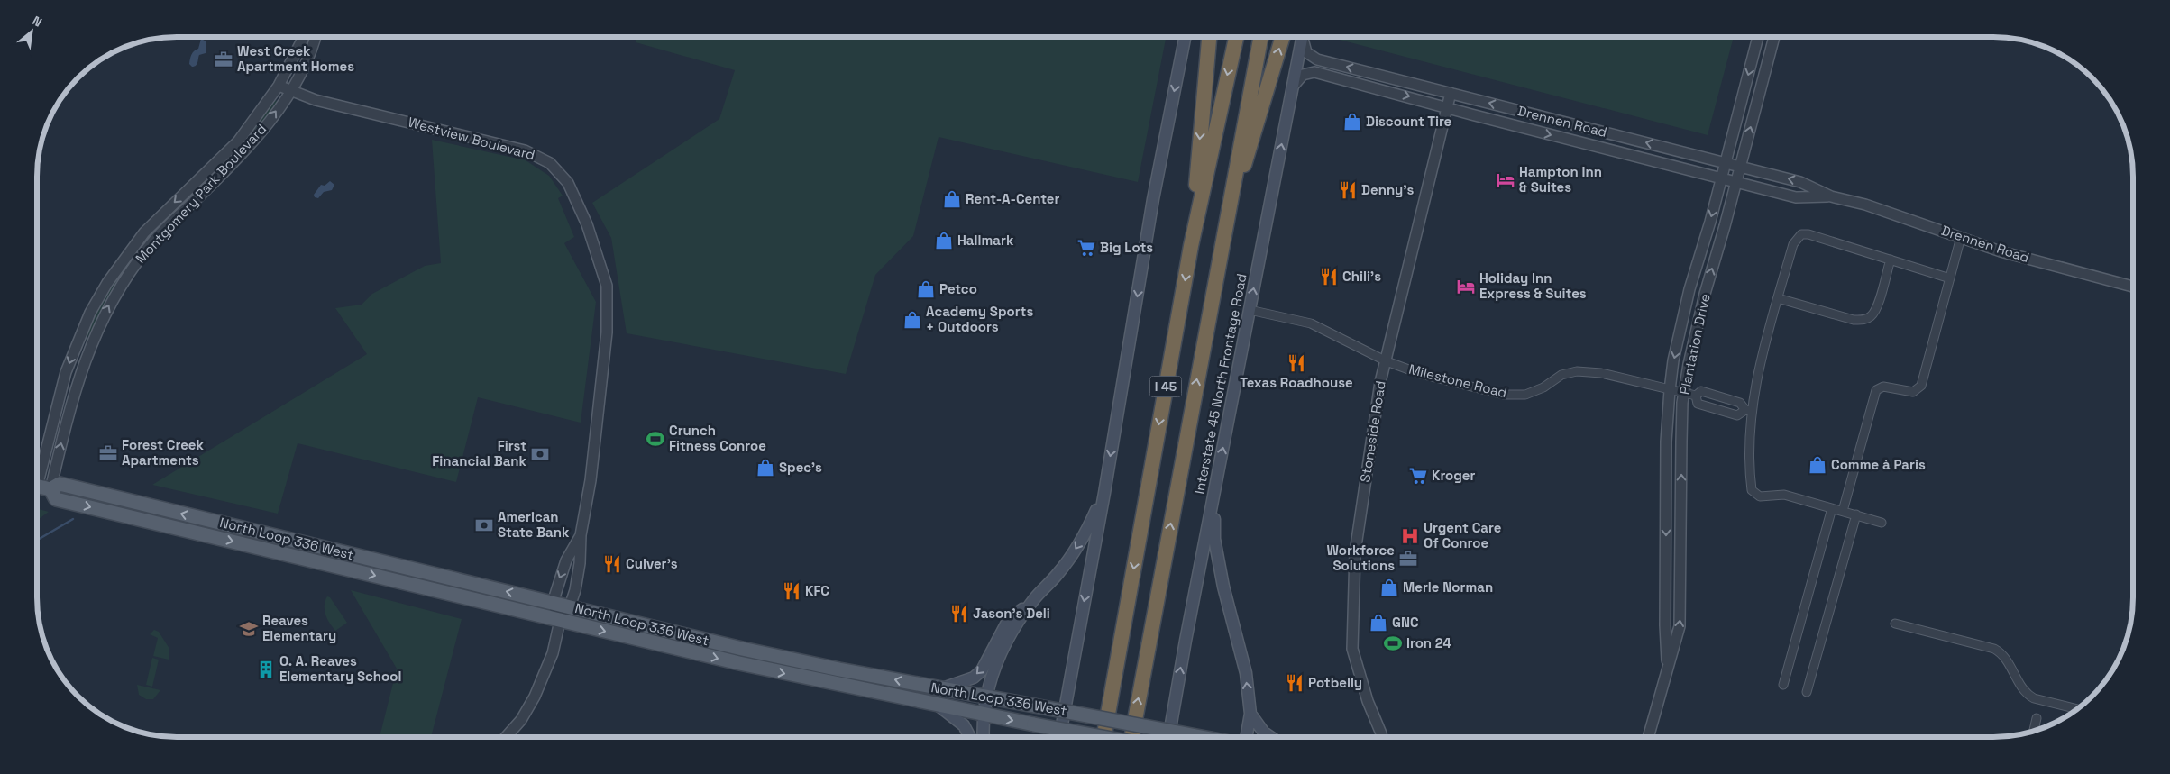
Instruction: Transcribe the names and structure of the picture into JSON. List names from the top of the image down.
{
  "streets": {
    "highway": ["I 45"],
    "main road": ["Interstate 45 North Frontage Road", "North Loop 336 West"],
    "street": [
      "Drennen Road",
      "Westview Boulevard",
      "Montgomery Park Boulevard",
      "Plantation Drive",
      "Milestone Road",
      "Stoneside Road"
    ]
  },
  "crossings": [
    ["Drennen Road", "Plantation Drive"],
    ["Drennen Road", "Interstate 45 North Frontage Road"],
    ["Drennen Road", "Stoneside Road"],
    ["Westview Boulevard", "Montgomery Park Boulevard"],
    ["Westview Boulevard", "North Loop 336 West"],
    ["Montgomery Park Boulevard", "North Loop 336 West"],
    ["Plantation Drive", "Milestone Road"],
    ["Milestone Road", "Interstate 45 North Frontage Road"],
    ["Milestone Road", "Stoneside Road"]
  ],
  "places": {
    "office": ["West Creek Apartment Homes", "Forest Creek Apartments", "Workforce Solutions"],
    "shop": [
      "Discount Tire",
      "Rent-A-Center",
      "Hallmark",
      "Petco",
      "Academy Sports + Outdoors",
      "Comme à Paris",
      "Spec's",
      "Merle Norman",
      "GNC"
    ],
    "hotel": ["Hampton Inn & Suites", "Holiday Inn Express & Suites"],
    "restaurant": [
      "Denny's",
      "Chili's",
      "Texas Roadhouse",
      "Culver's",
      "KFC",
      "Jason's Deli",
      "Potbelly"
    ],
    "supermarket": ["Big Lots", "Kroger"],
    "sports": ["Crunch Fitness Conroe", "Iron 24"],
    "bank": ["First Financial Bank", "American State Bank"],
    "hospital": ["Urgent Care Of Conroe"],
    "school or university": ["Reaves Elementary"],
    "building": ["O. A. Reaves Elementary School"]
  },
  "north": "top right"
}
